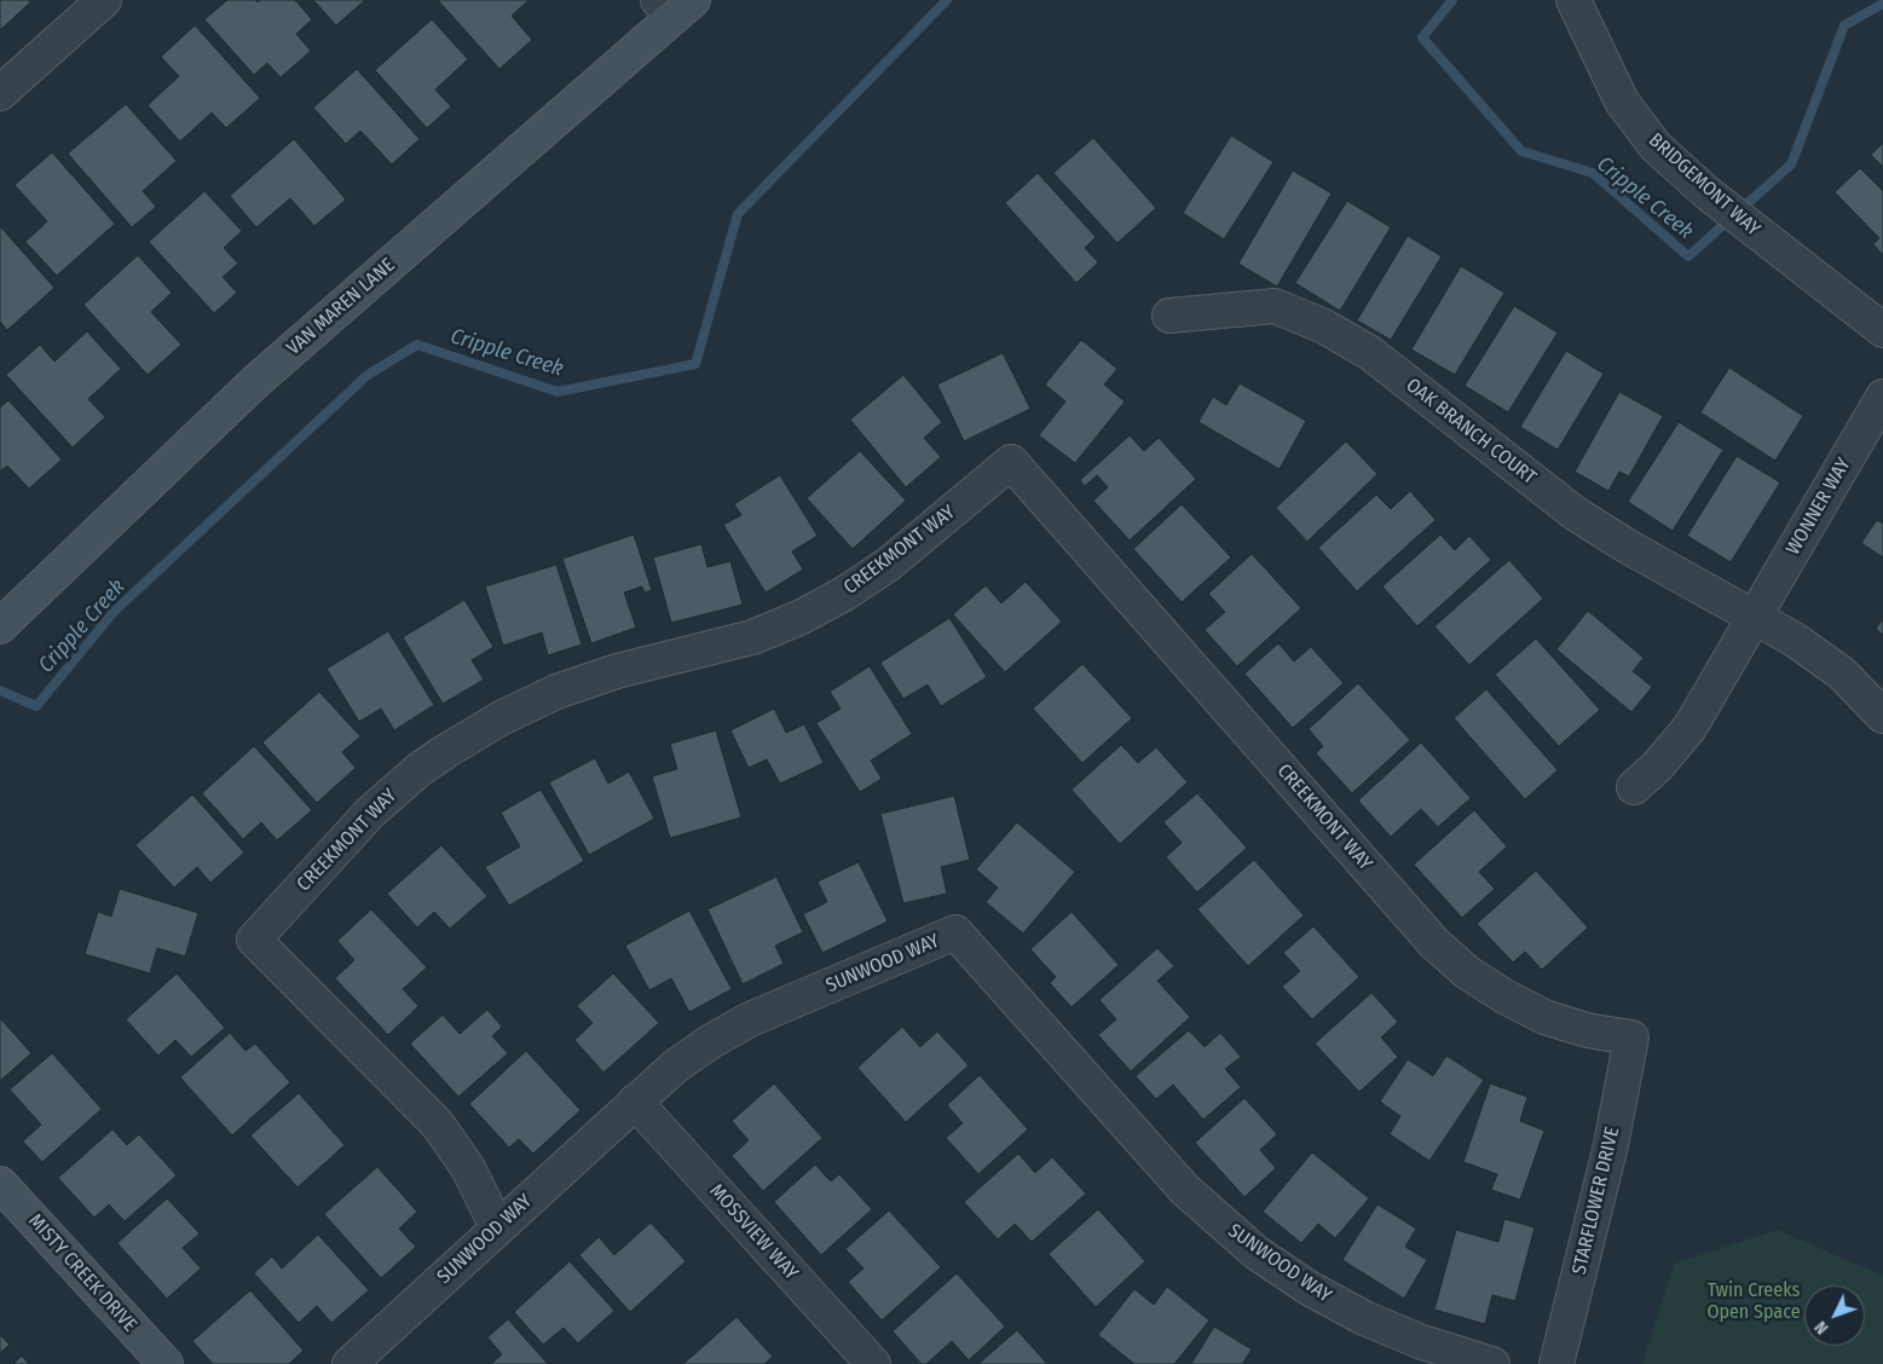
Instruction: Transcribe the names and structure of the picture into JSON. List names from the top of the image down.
{
  "streets": {
    "main road": ["VAN MAREN LANE", "MISTY CREEK DRIVE"],
    "street": [
      "BRIDGEMONT WAY",
      "OAK BRANCH COURT",
      "WONNER WAY",
      "CREEKMONT WAY",
      "SUNWOOD WAY",
      "STARFLOWER DRIVE",
      "MOSSVIEW WAY"
    ]
  },
  "crossings": [
    ["OAK BRANCH COURT", "WONNER WAY"],
    ["CREEKMONT WAY", "SUNWOOD WAY"],
    ["CREEKMONT WAY", "STARFLOWER DRIVE"],
    ["SUNWOOD WAY", "MOSSVIEW WAY"]
  ],
  "water": ["Cripple Creek"],
  "parks": ["Twin Creeks Open Space"],
  "north": "bottom left"
}
